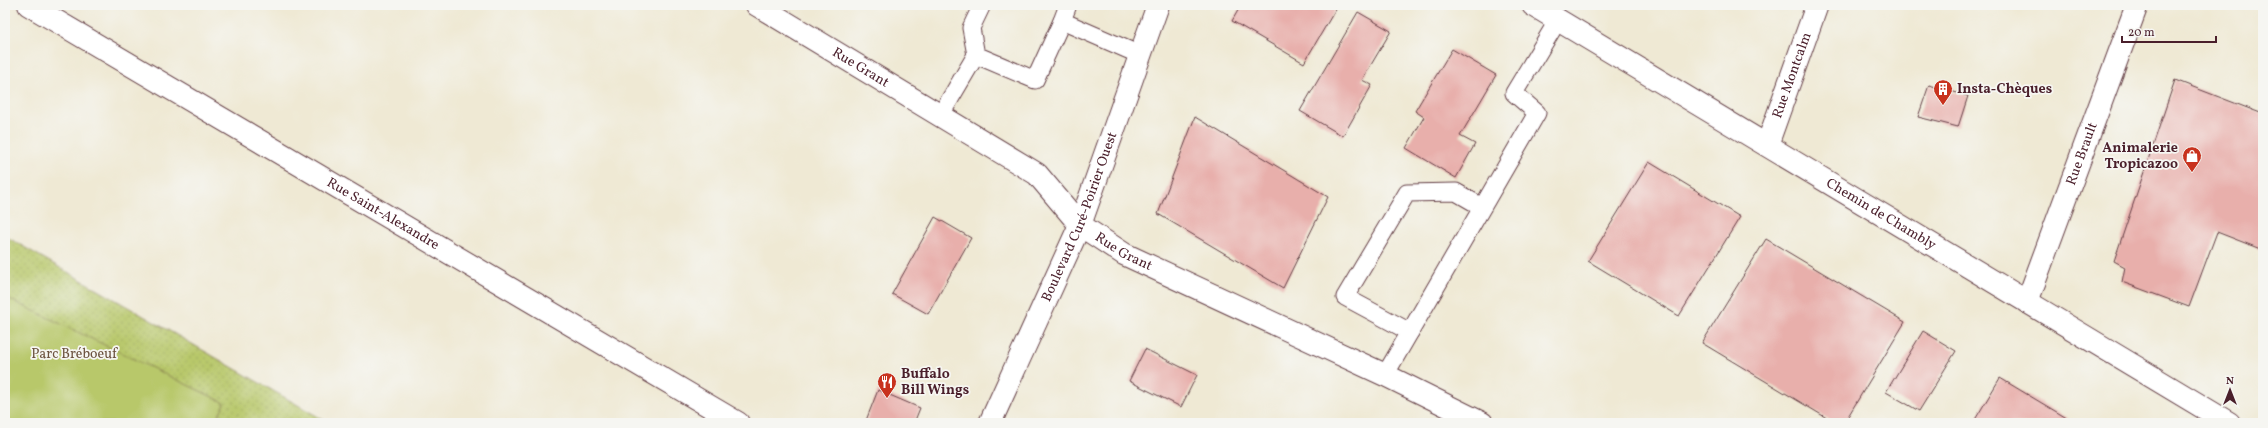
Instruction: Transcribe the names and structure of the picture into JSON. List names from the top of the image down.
{
  "streets": {
    "street": [
      "Rue Grant",
      "Rue Montcalm",
      "Rue Brault",
      "Rue Saint-Alexandre",
      "Chemin de Chambly",
      "Boulevard Curé-Poirier Ouest"
    ]
  },
  "crossings": [
    ["Rue Grant", "Boulevard Curé-Poirier Ouest"],
    ["Rue Montcalm", "Chemin de Chambly"],
    ["Rue Brault", "Chemin de Chambly"]
  ],
  "parks": ["Parc Bréboeuf"],
  "places": {
    "building": ["Insta-Chèques"],
    "shop": ["Animalerie Tropicazoo"],
    "restaurant": ["Buffalo Bill Wings"]
  },
  "scale_bar": "20 m",
  "north": "top"
}
